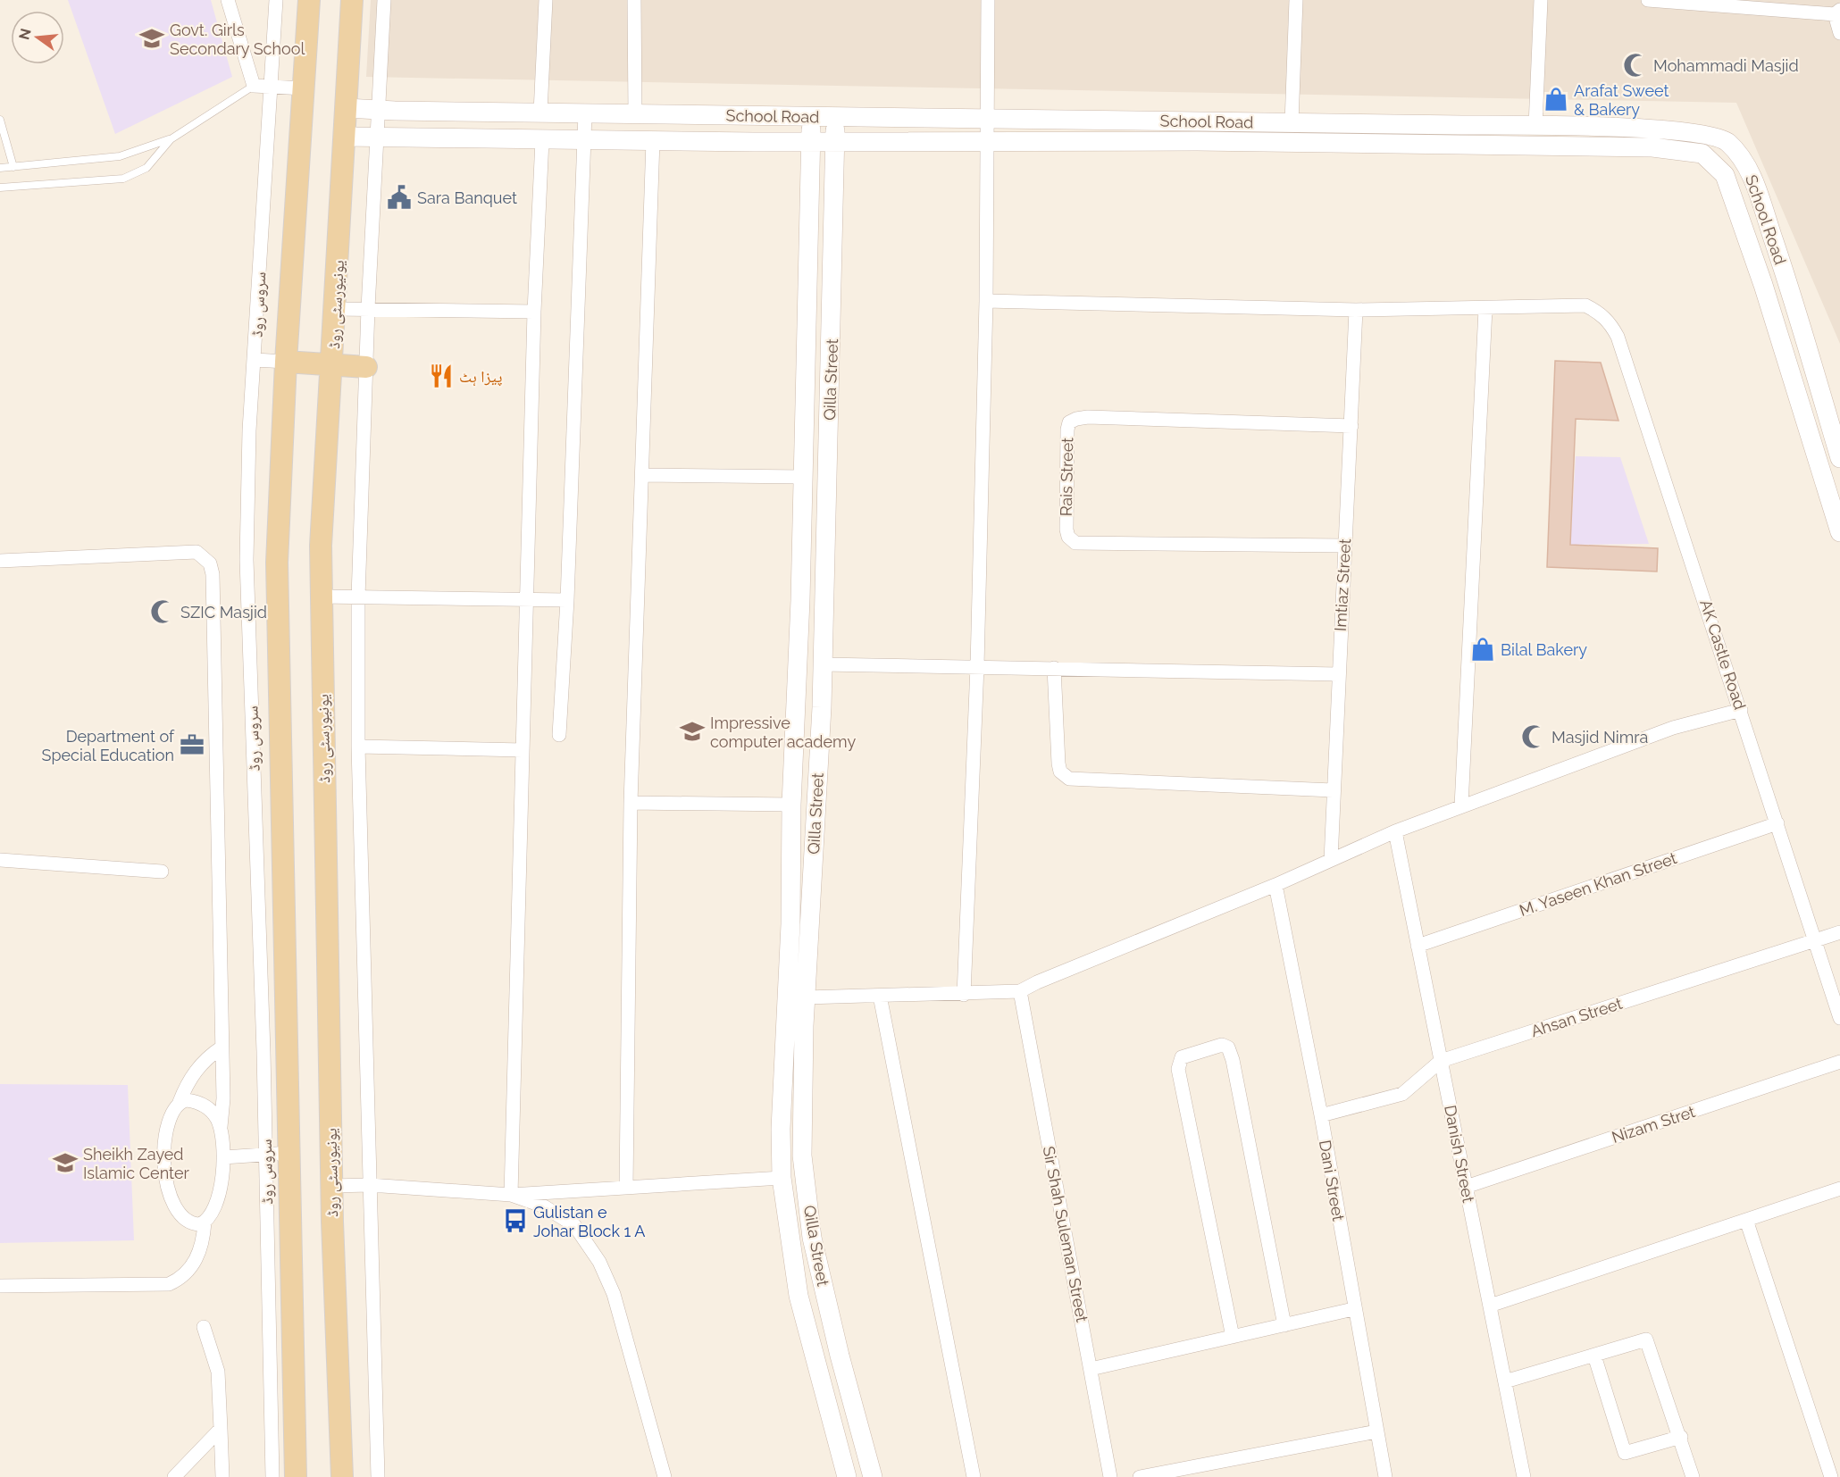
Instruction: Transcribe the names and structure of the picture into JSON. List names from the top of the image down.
{
  "streets": {
    "main road": ["یونیورسٹی روڈ"],
    "street": [
      "School Road",
      "سروس روڈ",
      "Qilla Street",
      "Rais Street",
      "Imtiaz Street",
      "AK Castle Road",
      "M. Yaseen Khan Street",
      "Ahsan Street",
      "Nizam Stret",
      "Danish Street",
      "Dani Street",
      "Sir Shah Suleman Street"
    ]
  },
  "crossings": [
    ["School Road", "یونیورسٹی روڈ"],
    ["School Road", "Qilla Street"],
    ["Rais Street", "Imtiaz Street"],
    ["AK Castle Road", "M. Yaseen Khan Street"],
    ["AK Castle Road", "Ahsan Street"],
    ["M. Yaseen Khan Street", "Danish Street"],
    ["Ahsan Street", "Danish Street"],
    ["Ahsan Street", "Dani Street"],
    ["Nizam Stret", "Danish Street"]
  ],
  "places": {
    "school or university": ["Govt. Girls Secondary School", "Impressive computer academy", "Sheikh Zayed Islamic Center"],
    "mosque": ["Mohammadi Masjid", "SZIC Masjid", "Masjid Nimra"],
    "shop": ["Arafat Sweet & Bakery", "Bilal Bakery"],
    "public building": ["Sara Banquet"],
    "restaurant": ["پیزا ہٹ"],
    "office": ["Department of Special Education"],
    "bus stop": ["Gulistan e Johar Block 1 A"]
  },
  "north": "left"
}
